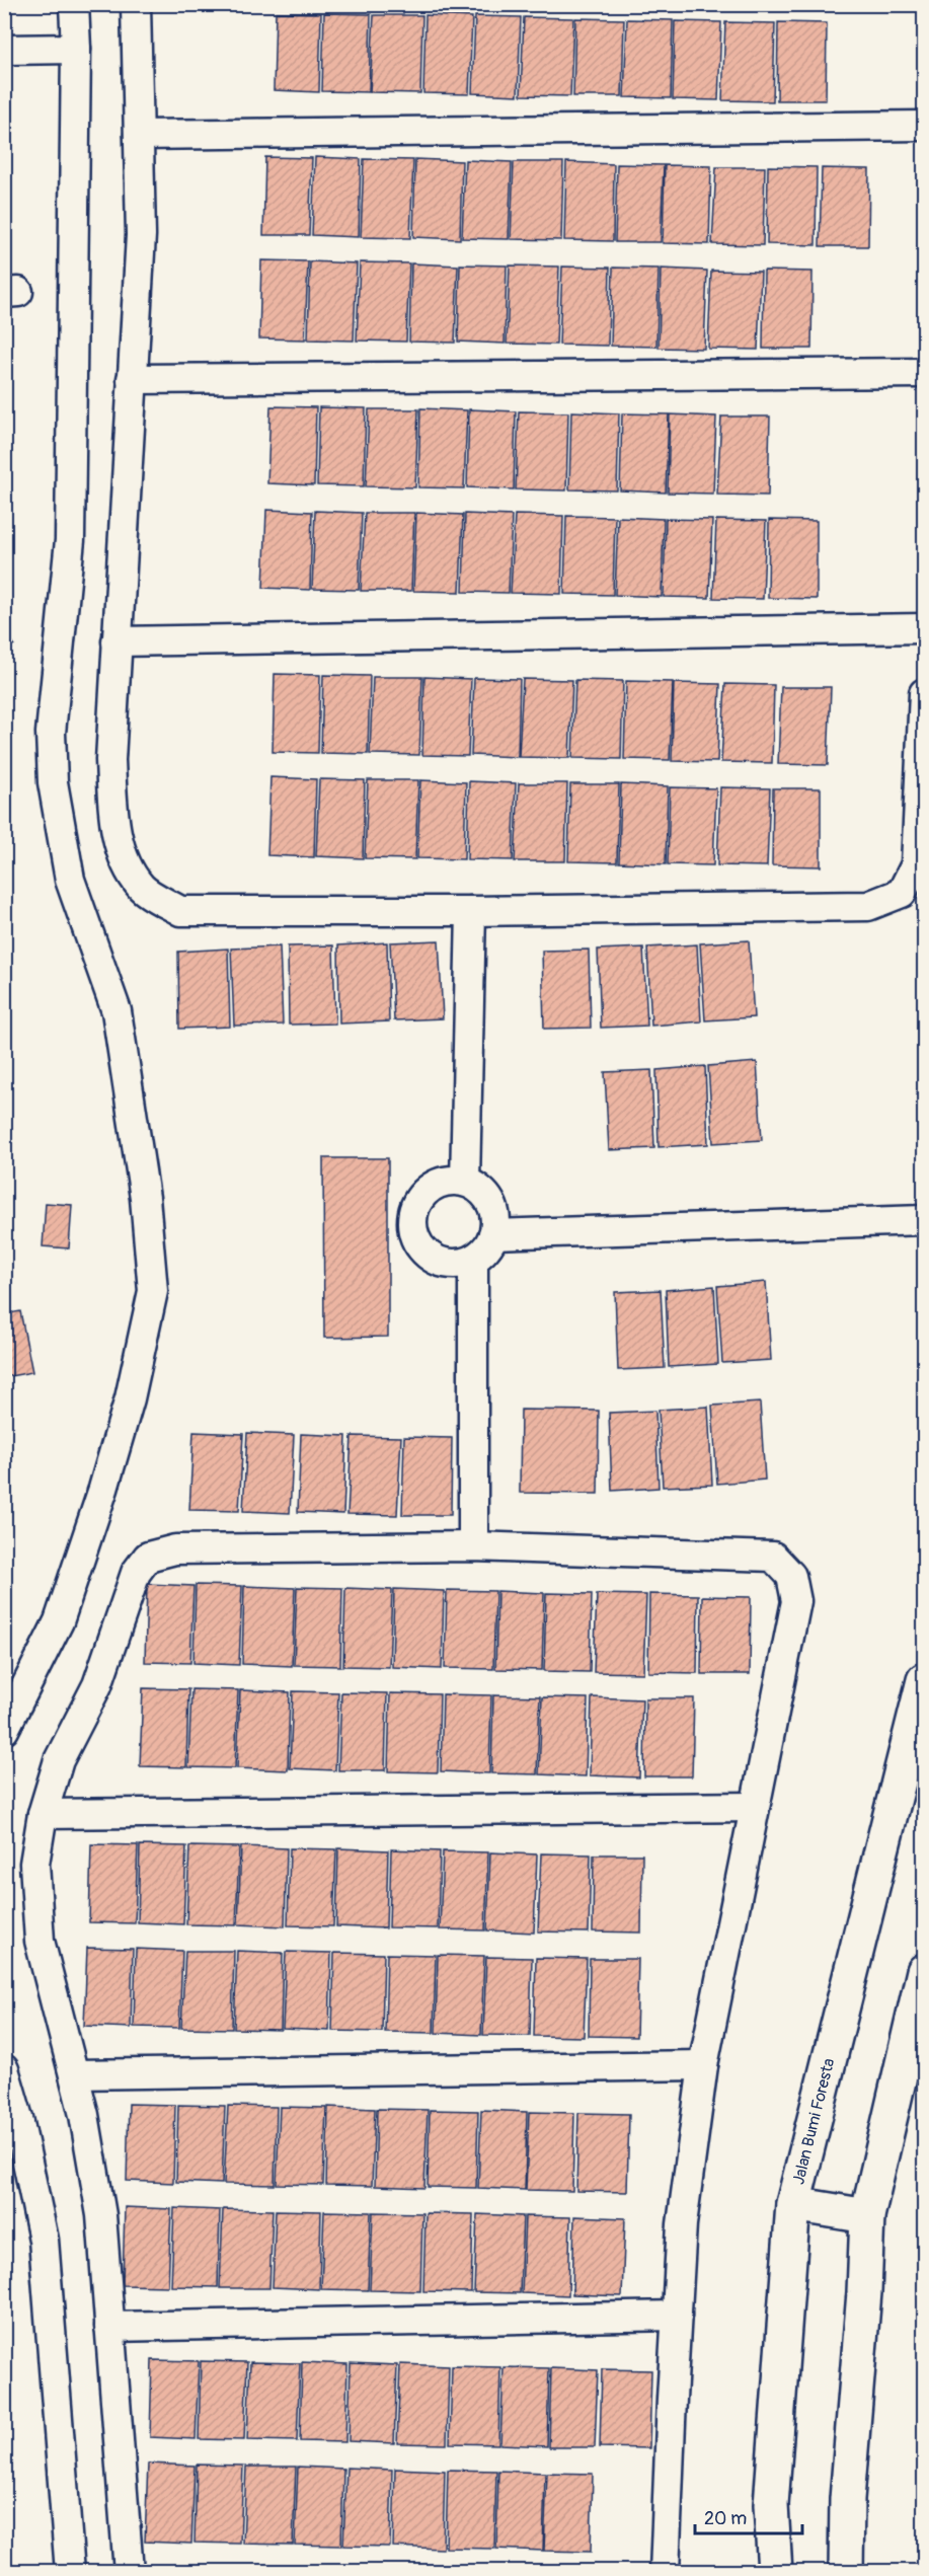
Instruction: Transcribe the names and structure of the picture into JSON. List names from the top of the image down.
{
  "streets": {
    "main road": ["Jalan Bumi Foresta"]
  },
  "scale_bar": "20 m"
}
